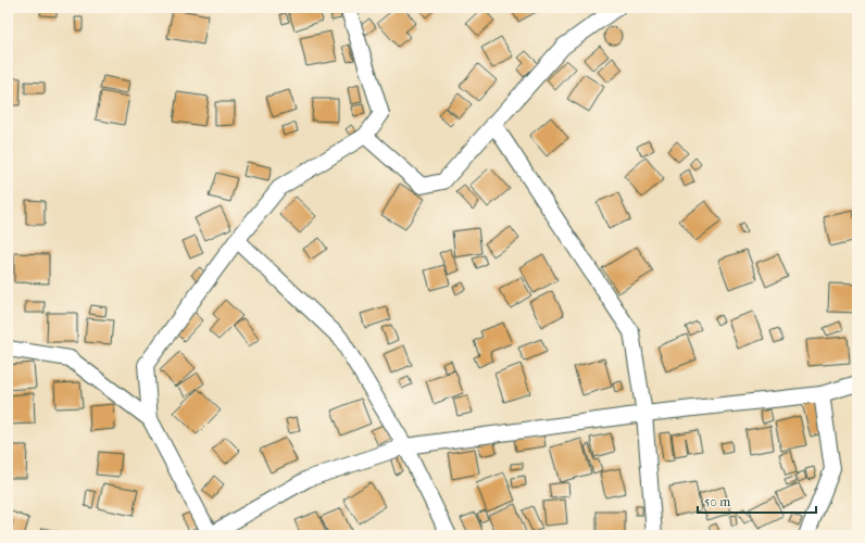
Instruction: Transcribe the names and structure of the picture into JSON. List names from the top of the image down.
{
  "scale_bar": "50 m"
}
